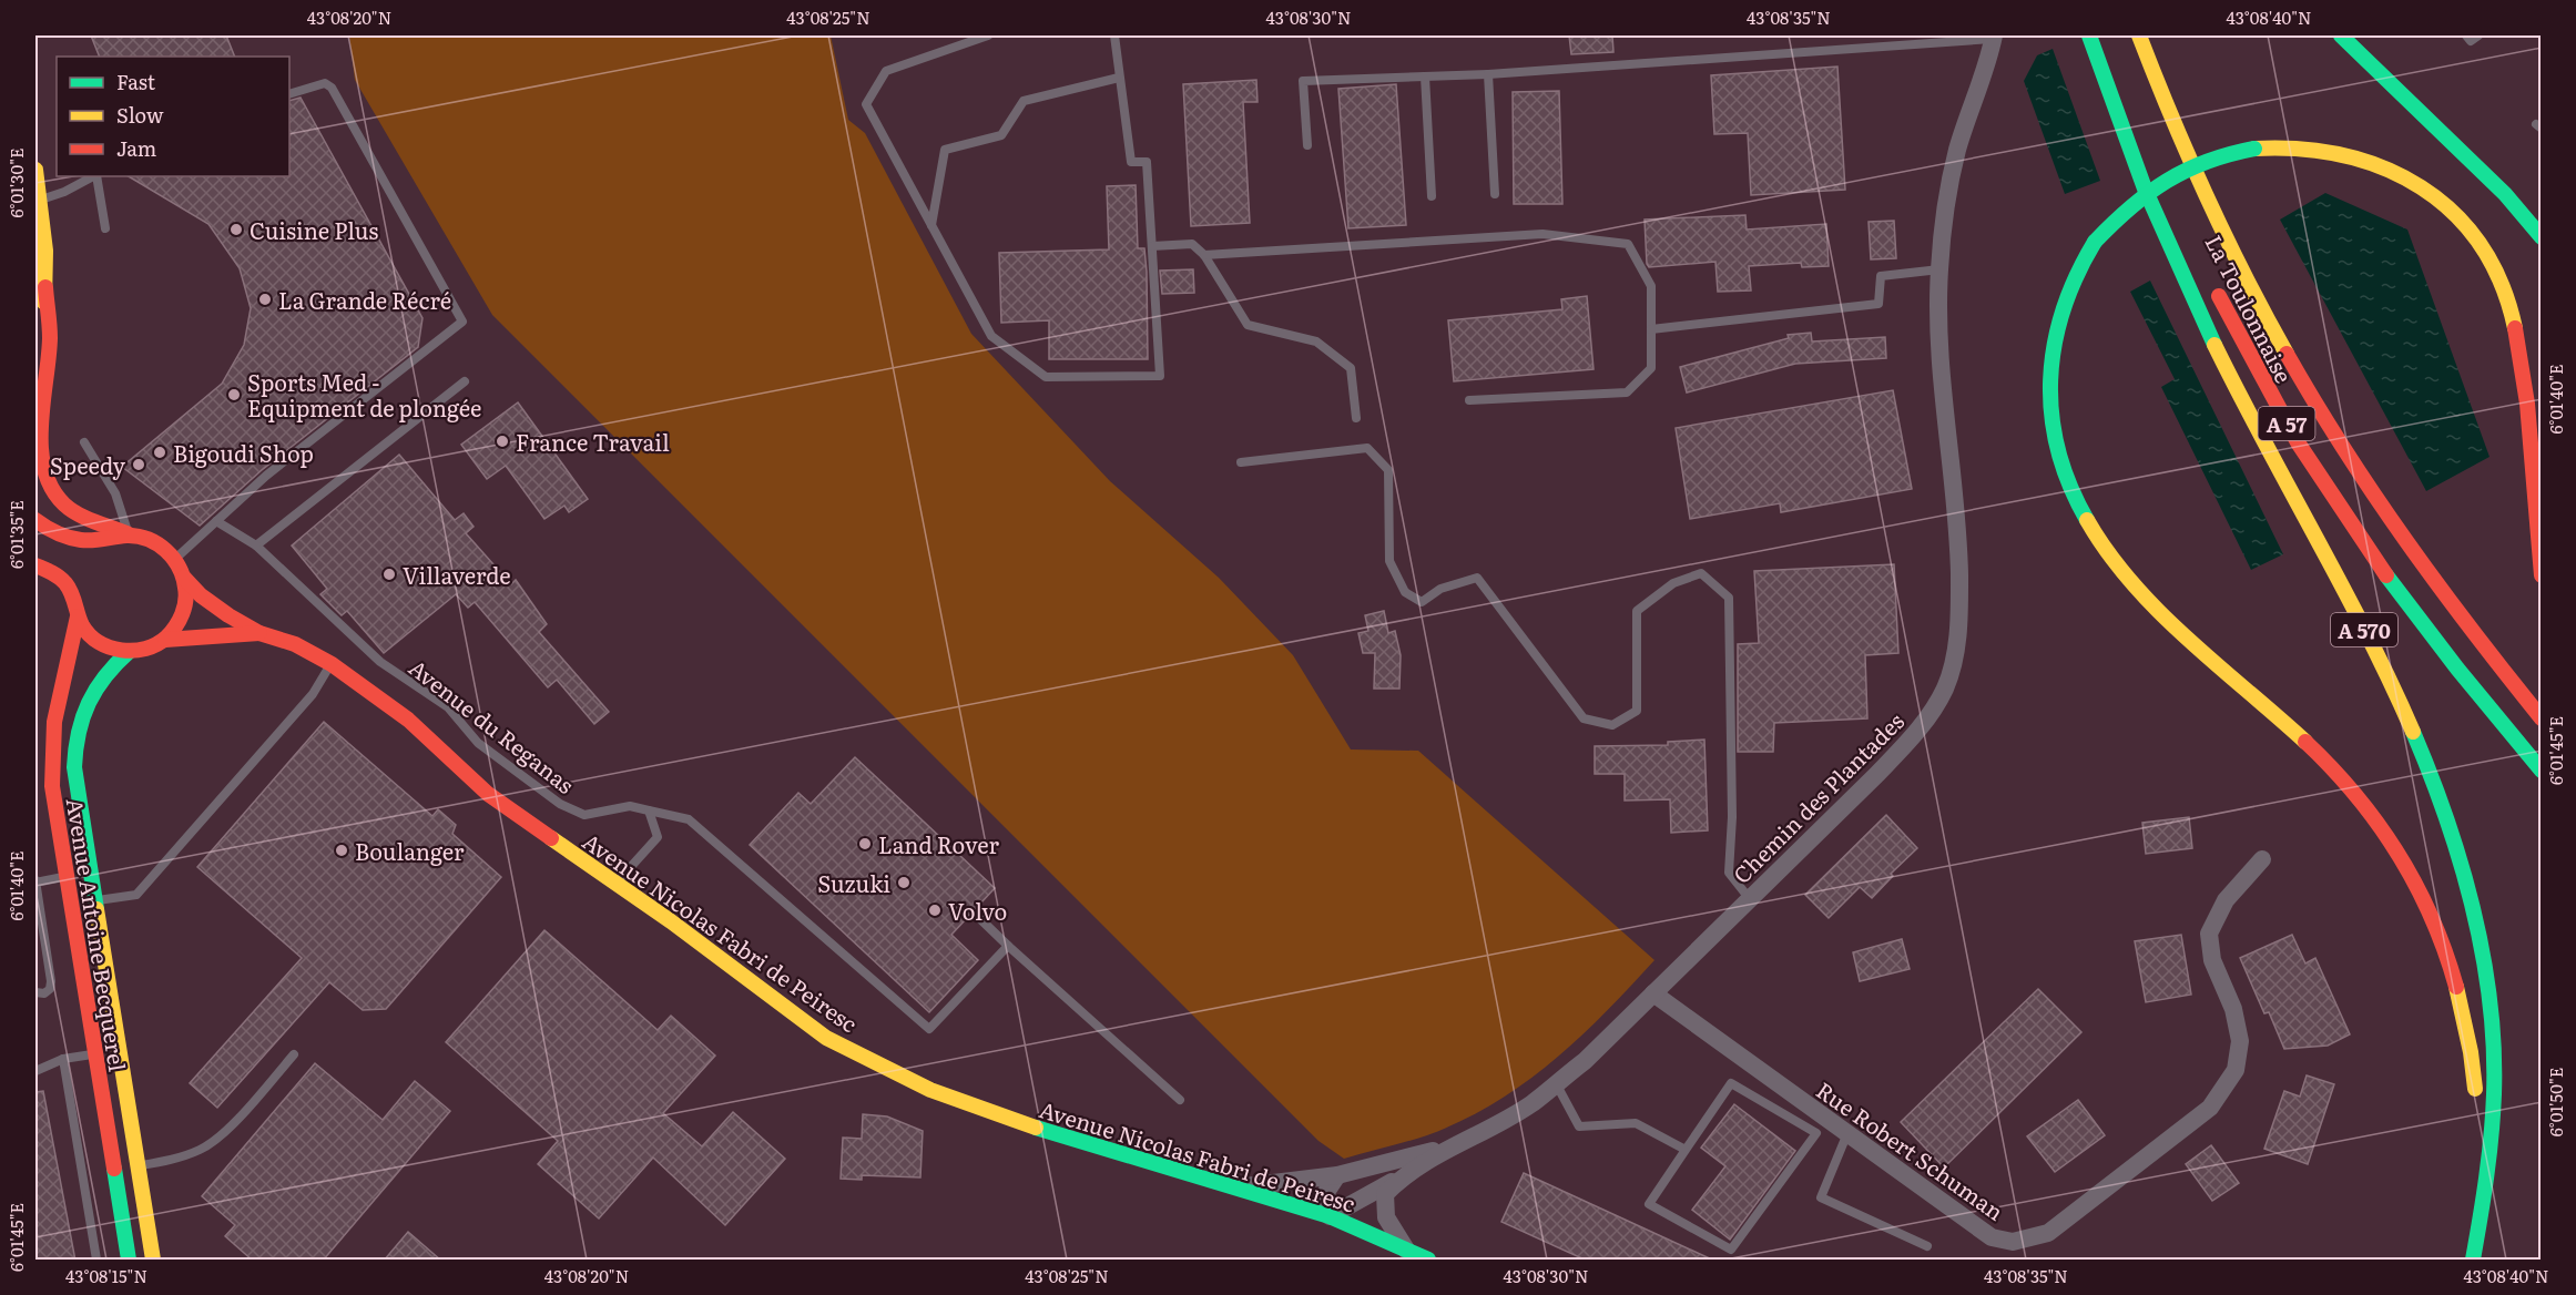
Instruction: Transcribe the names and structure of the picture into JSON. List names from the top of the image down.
{
  "streets": {
    "main road": [
      "La Toulonnaise",
      "A 57",
      "A 570",
      "Avenue Nicolas Fabri de Peiresc",
      "Avenue Antoine Becquerel"
    ],
    "street": ["Chemin des Plantades", "Rue Robert Schuman"],
    "lane": ["Avenue du Reganas"]
  },
  "crossings": [
    ["Chemin des Plantades", "Rue Robert Schuman"]
  ],
  "places": [
    "Cuisine Plus",
    "La Grande Récré",
    "Sports Med - Equipment de plongée",
    "France Travail",
    "Bigoudi Shop",
    "Speedy",
    "Villaverde",
    "Land Rover",
    "Boulanger",
    "Suzuki",
    "Volvo"
  ],
  "legend": ["Fast", "Slow", "Jam"],
  "coordinates": [
    "43°08'20\"N",
    "43°08'25\"N",
    "43°08'30\"N",
    "43°08'35\"N",
    "43°08'40\"N",
    "6°01'30\"E",
    "6°01'40\"E",
    "6°01'35\"E",
    "6°01'45\"E",
    "6°01'50\"E",
    "43°08'15\"N"
  ]
}
